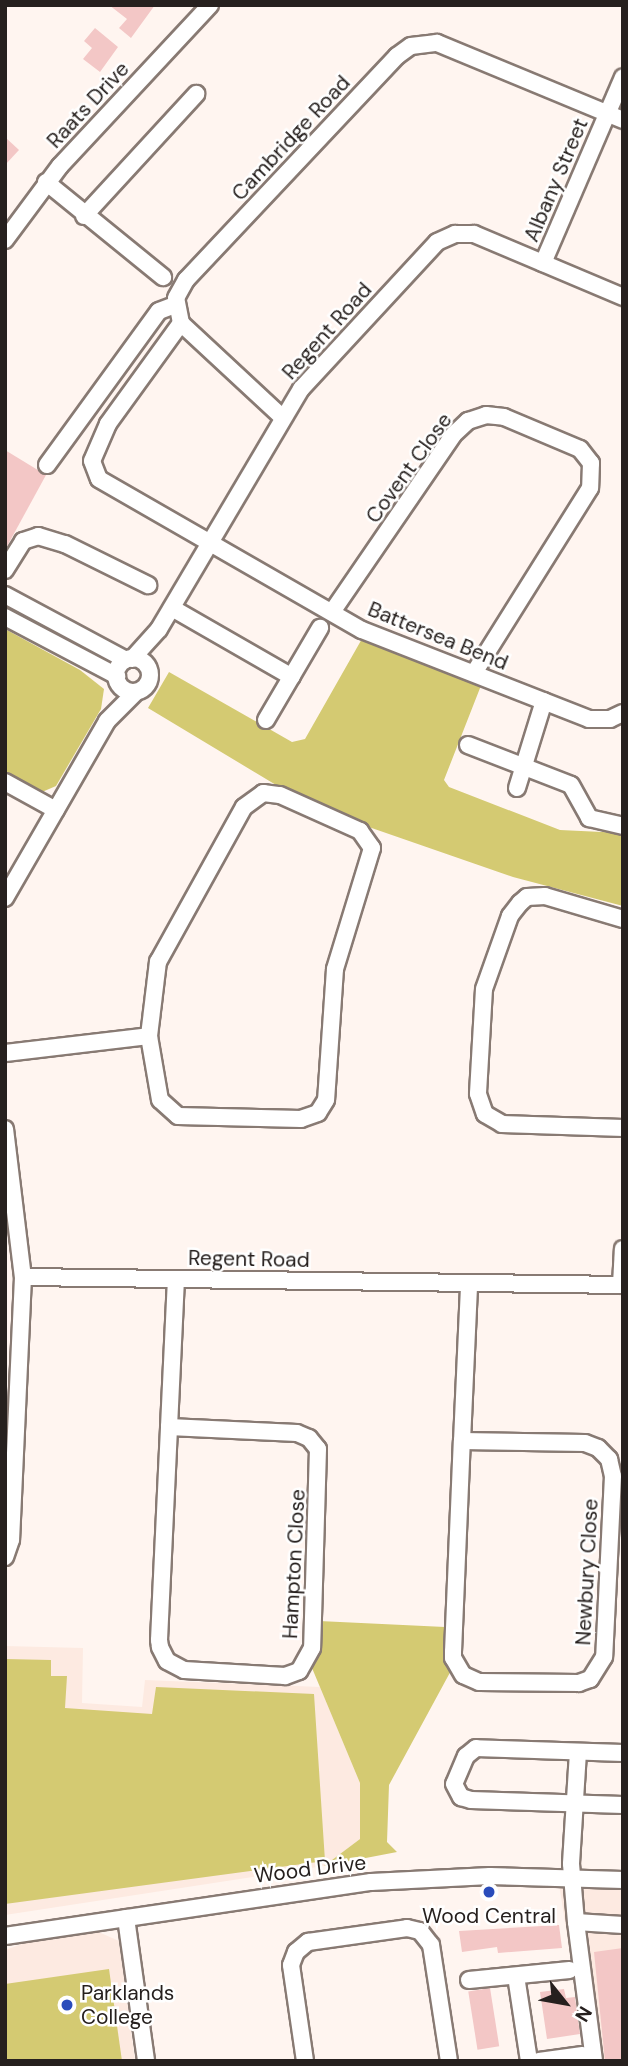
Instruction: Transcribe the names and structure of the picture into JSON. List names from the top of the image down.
{
  "streets": {
    "street": [
      "Raats Drive",
      "Cambridge Road",
      "Albany Street",
      "Regent Road",
      "Covent Close",
      "Battersea Bend",
      "Hampton Close",
      "Newbury Close",
      "Wood Drive"
    ]
  },
  "crossings": [
    ["Cambridge Road", "Albany Street"],
    ["Albany Street", "Regent Road"],
    ["Regent Road", "Battersea Bend"],
    ["Regent Road", "Hampton Close"],
    ["Regent Road", "Newbury Close"],
    ["Covent Close", "Battersea Bend"]
  ],
  "places": ["Wood Central", "Parklands College"],
  "north": "bottom right"
}
